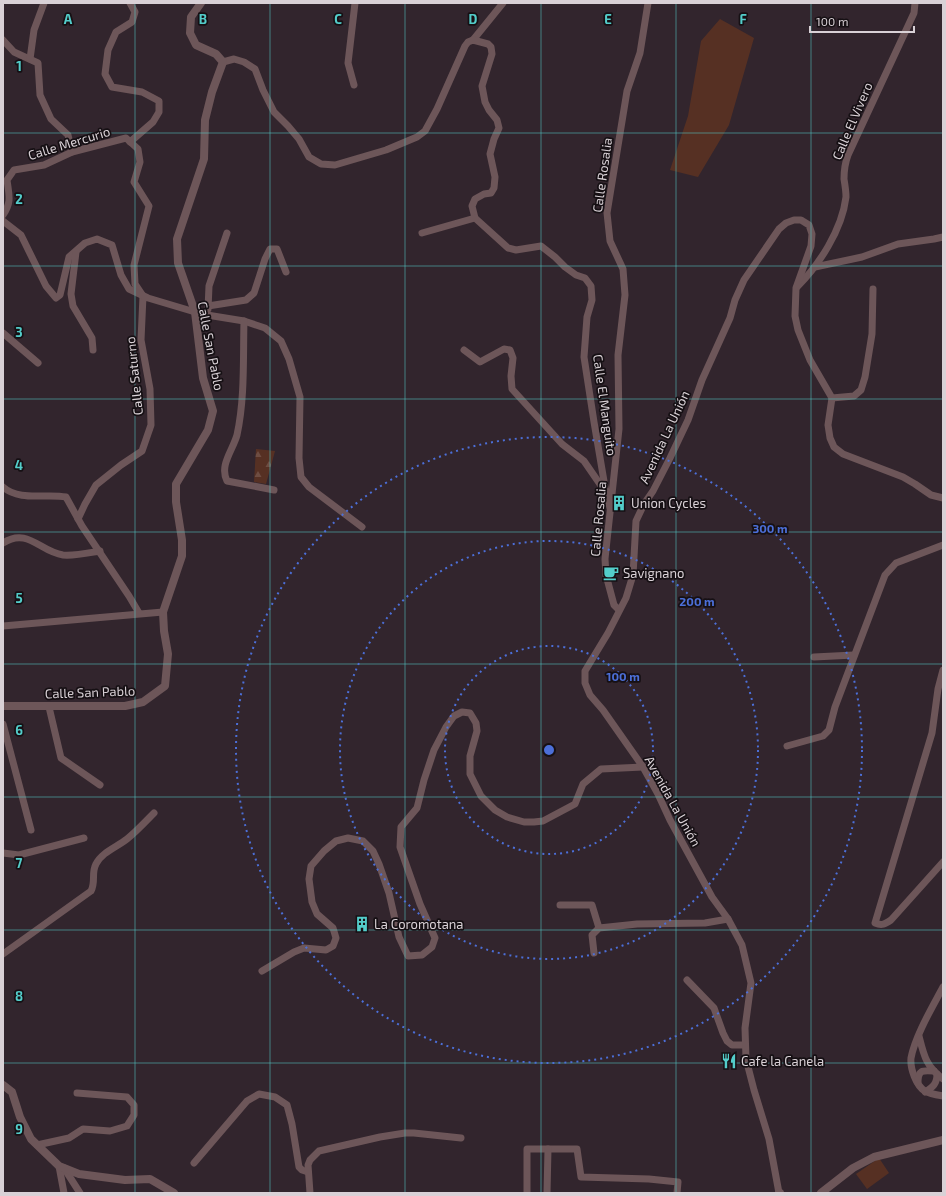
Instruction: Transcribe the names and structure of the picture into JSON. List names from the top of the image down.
{
  "streets": {
    "street": [
      "Calle El Vivero",
      "Calle Mercurio",
      "Calle Rosalia",
      "Calle San Pablo",
      "Calle Saturno",
      "Calle El Manguito",
      "Avenida La Unión"
    ]
  },
  "crossings": [
    ["Calle El Vivero", "Avenida La Unión"],
    ["Calle Mercurio", "Calle Saturno"],
    ["Calle Rosalia", "Calle El Manguito"],
    ["Calle Rosalia", "Avenida La Unión"]
  ],
  "places": {
    "building": ["Union Cycles", "La Coromotana"],
    "cafe": ["Savignano"],
    "restaurant": ["Cafe la Canela"]
  },
  "scale_bar": "100 m",
  "grid": {
    "columns": [
      "A",
      "B",
      "C",
      "D",
      "E",
      "F"
    ],
    "rows": [
      "1",
      "2",
      "3",
      "4",
      "5",
      "6",
      "7",
      "8",
      "9"
    ]
  },
  "rings": ["300 m", "200 m", "100 m"]
}
